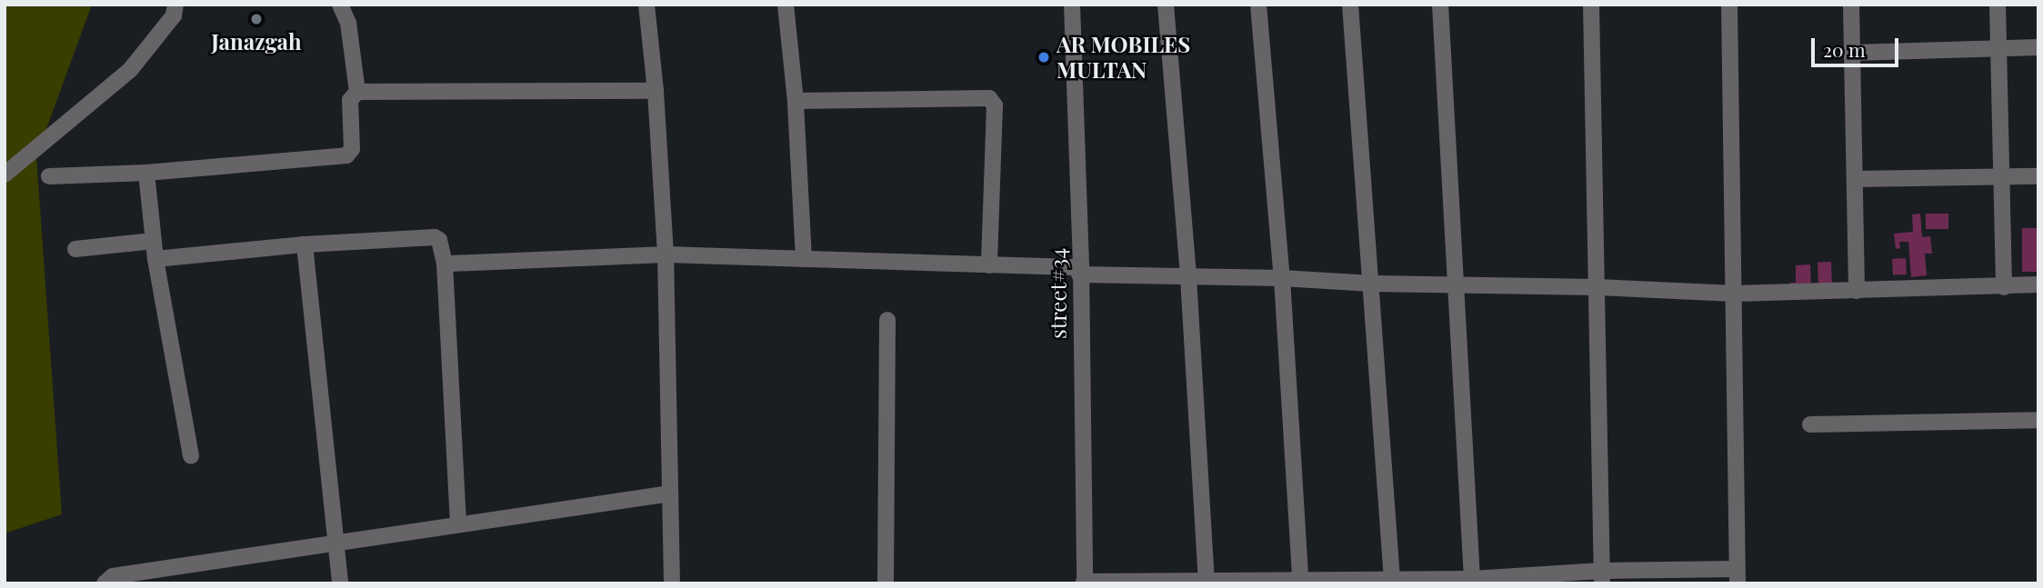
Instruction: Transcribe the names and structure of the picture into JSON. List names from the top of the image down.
{
  "streets": {
    "street": ["street#34"]
  },
  "places": ["Janazgah", "AR MOBILES MULTAN"],
  "scale_bar": "20 m"
}
